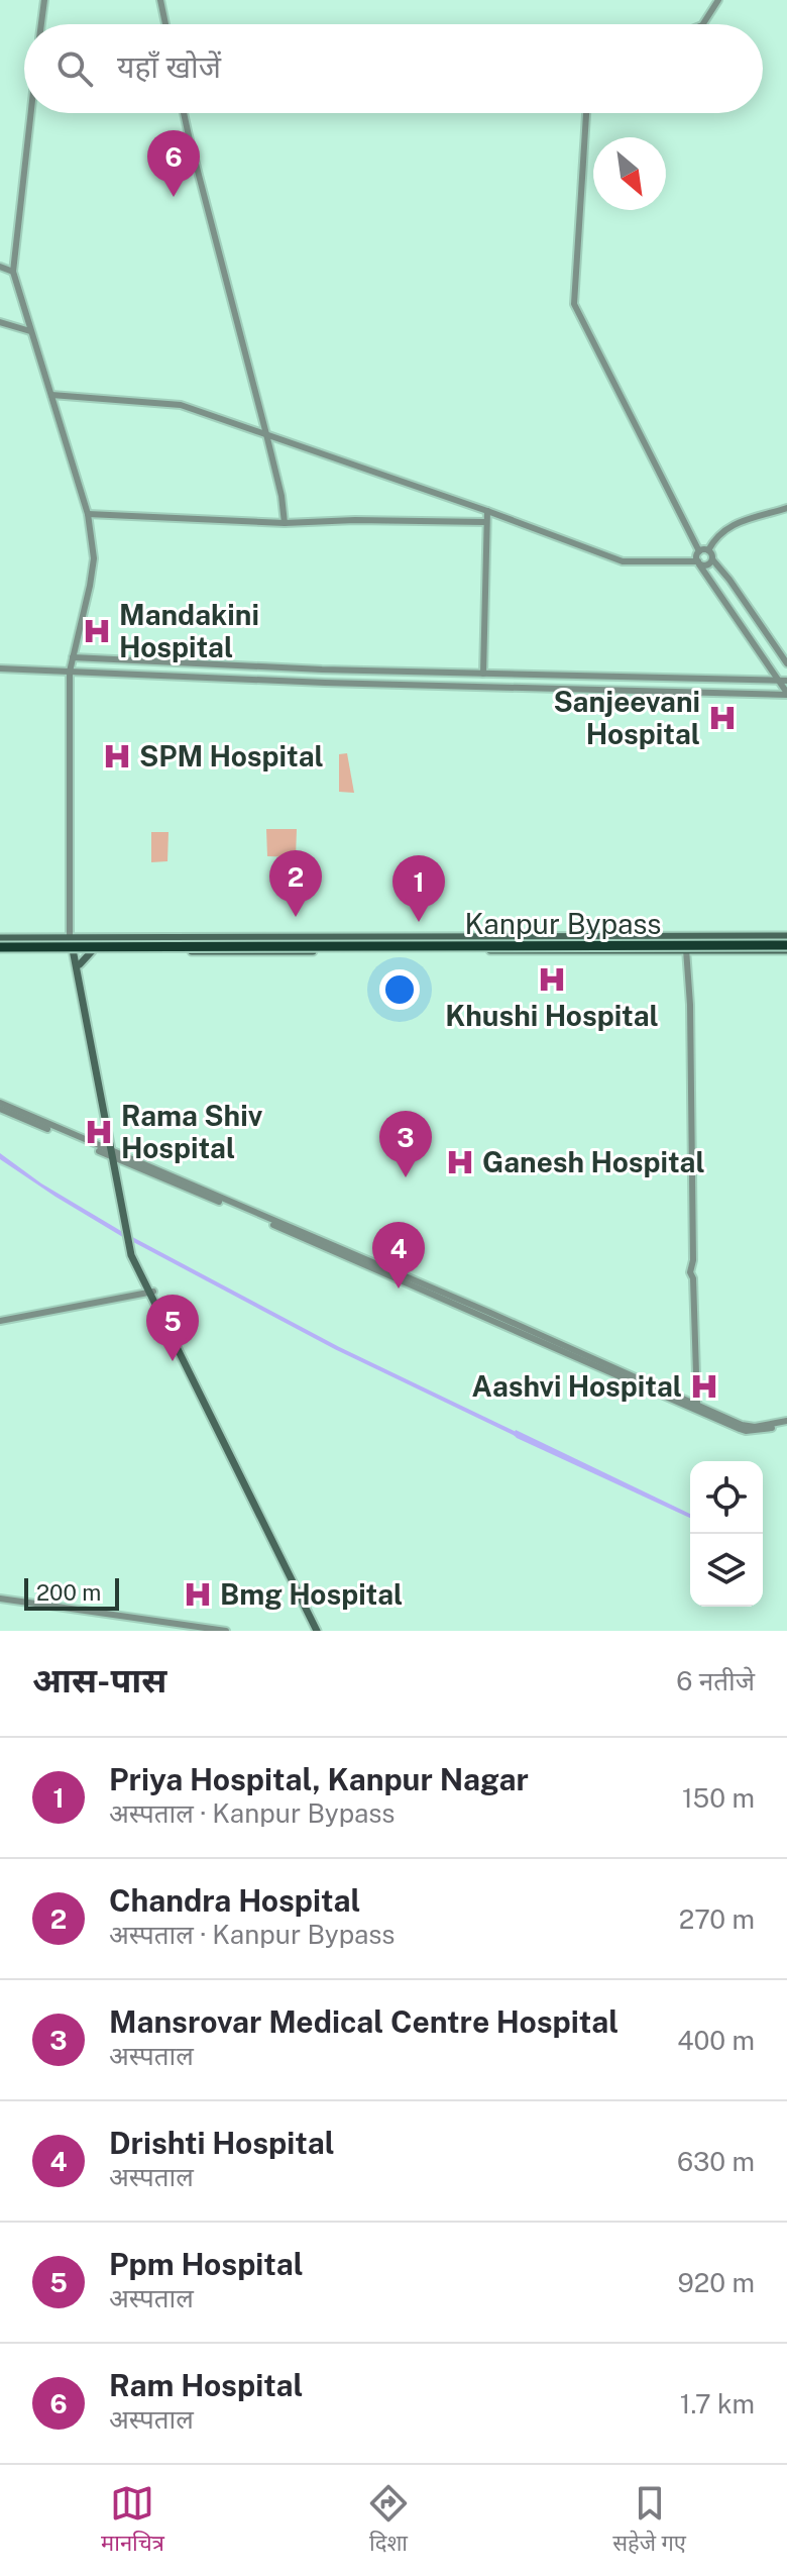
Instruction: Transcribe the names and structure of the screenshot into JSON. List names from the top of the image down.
{
  "streets": {
    "highway": ["Kanpur Bypass"]
  },
  "places": {
    "hospital": [
      "Mandakini Hospital",
      "Sanjeevani Hospital",
      "SPM Hospital",
      "Khushi Hospital",
      "Rama Shiv Hospital",
      "Ganesh Hospital",
      "Aashvi Hospital",
      "Bmg Hospital"
    ]
  },
  "scale_bar": "200 m",
  "north": "bottom right",
  "page": {
    "search": "यहाँ खोजें",
    "pins": [
      "6",
      "2",
      "1",
      "3",
      "4",
      "5"
    ],
    "scale": "200 m",
    "heading": ["आस-पास", "6 नतीजे"],
    "list": [
      {
        "mark": "1",
        "name": "Priya Hospital, Kanpur Nagar",
        "note": "अस्पताल · Kanpur Bypass",
        "value": "150 m"
      },
      {
        "mark": "2",
        "name": "Chandra Hospital",
        "note": "अस्पताल · Kanpur Bypass",
        "value": "270 m"
      },
      {
        "mark": "3",
        "name": "Mansrovar Medical Centre Hospital",
        "note": "अस्पताल",
        "value": "400 m"
      },
      {
        "mark": "4",
        "name": "Drishti Hospital",
        "note": "अस्पताल",
        "value": "630 m"
      },
      {
        "mark": "5",
        "name": "Ppm Hospital",
        "note": "अस्पताल",
        "value": "920 m"
      },
      {
        "mark": "6",
        "name": "Ram Hospital",
        "note": "अस्पताल",
        "value": "1.7 km"
      }
    ],
    "nav": ["मानचित्र", "दिशा", "सहेजे गए"]
  }
}
